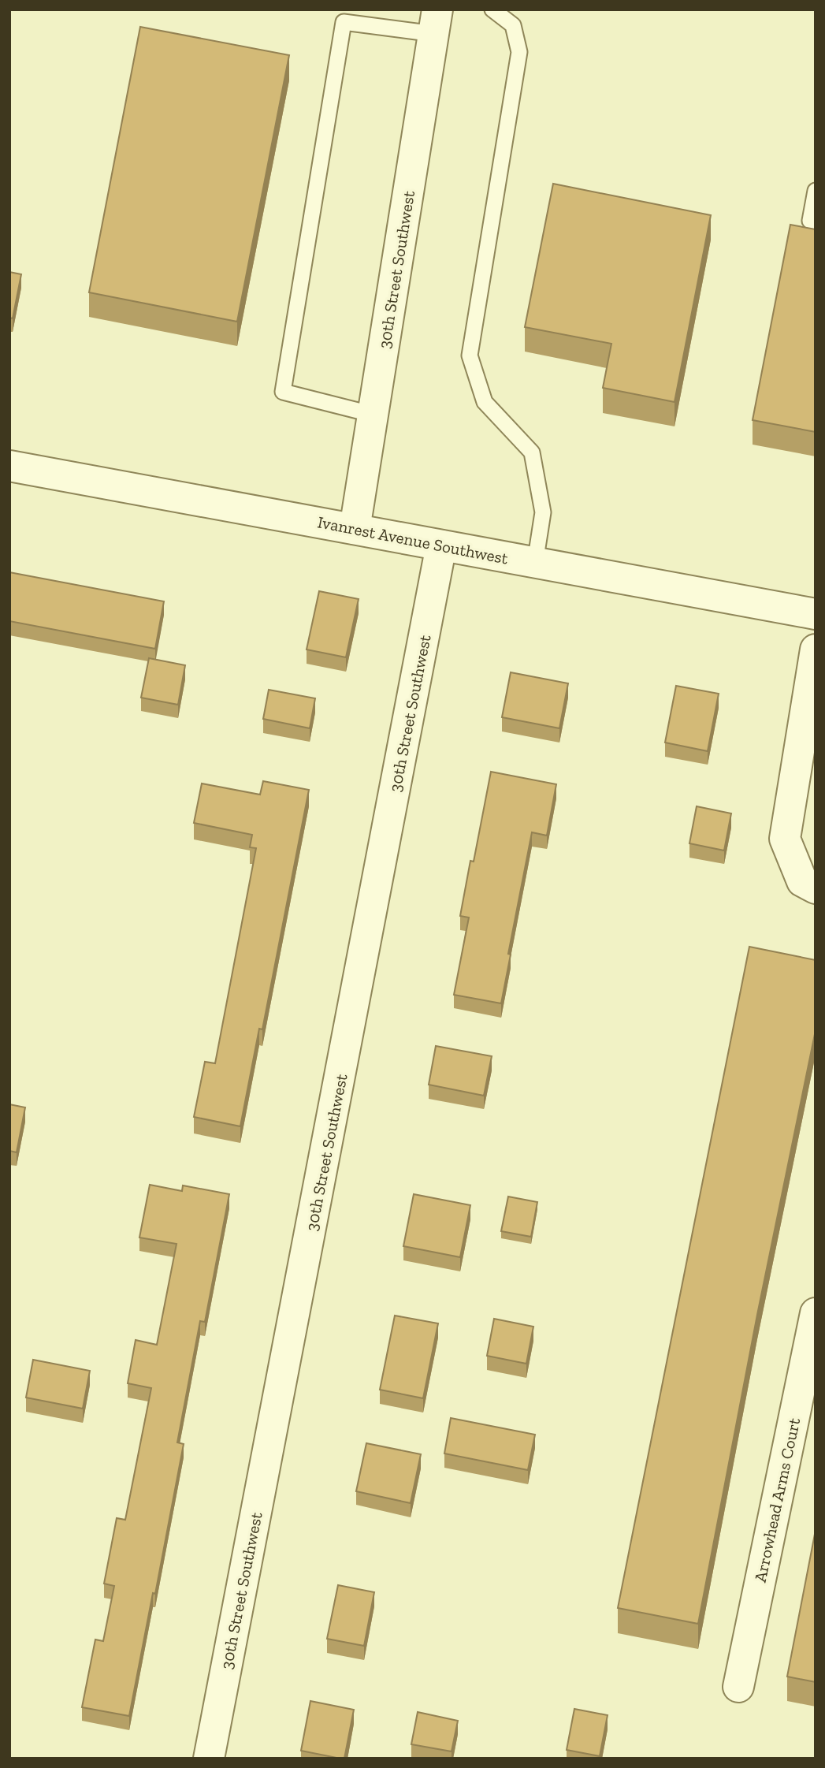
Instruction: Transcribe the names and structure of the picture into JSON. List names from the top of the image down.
{
  "streets": {
    "street": ["30th Street Southwest", "Ivanrest Avenue Southwest", "Arrowhead Arms Court"]
  },
  "crossings": [
    ["30th Street Southwest", "Ivanrest Avenue Southwest"]
  ]
}
